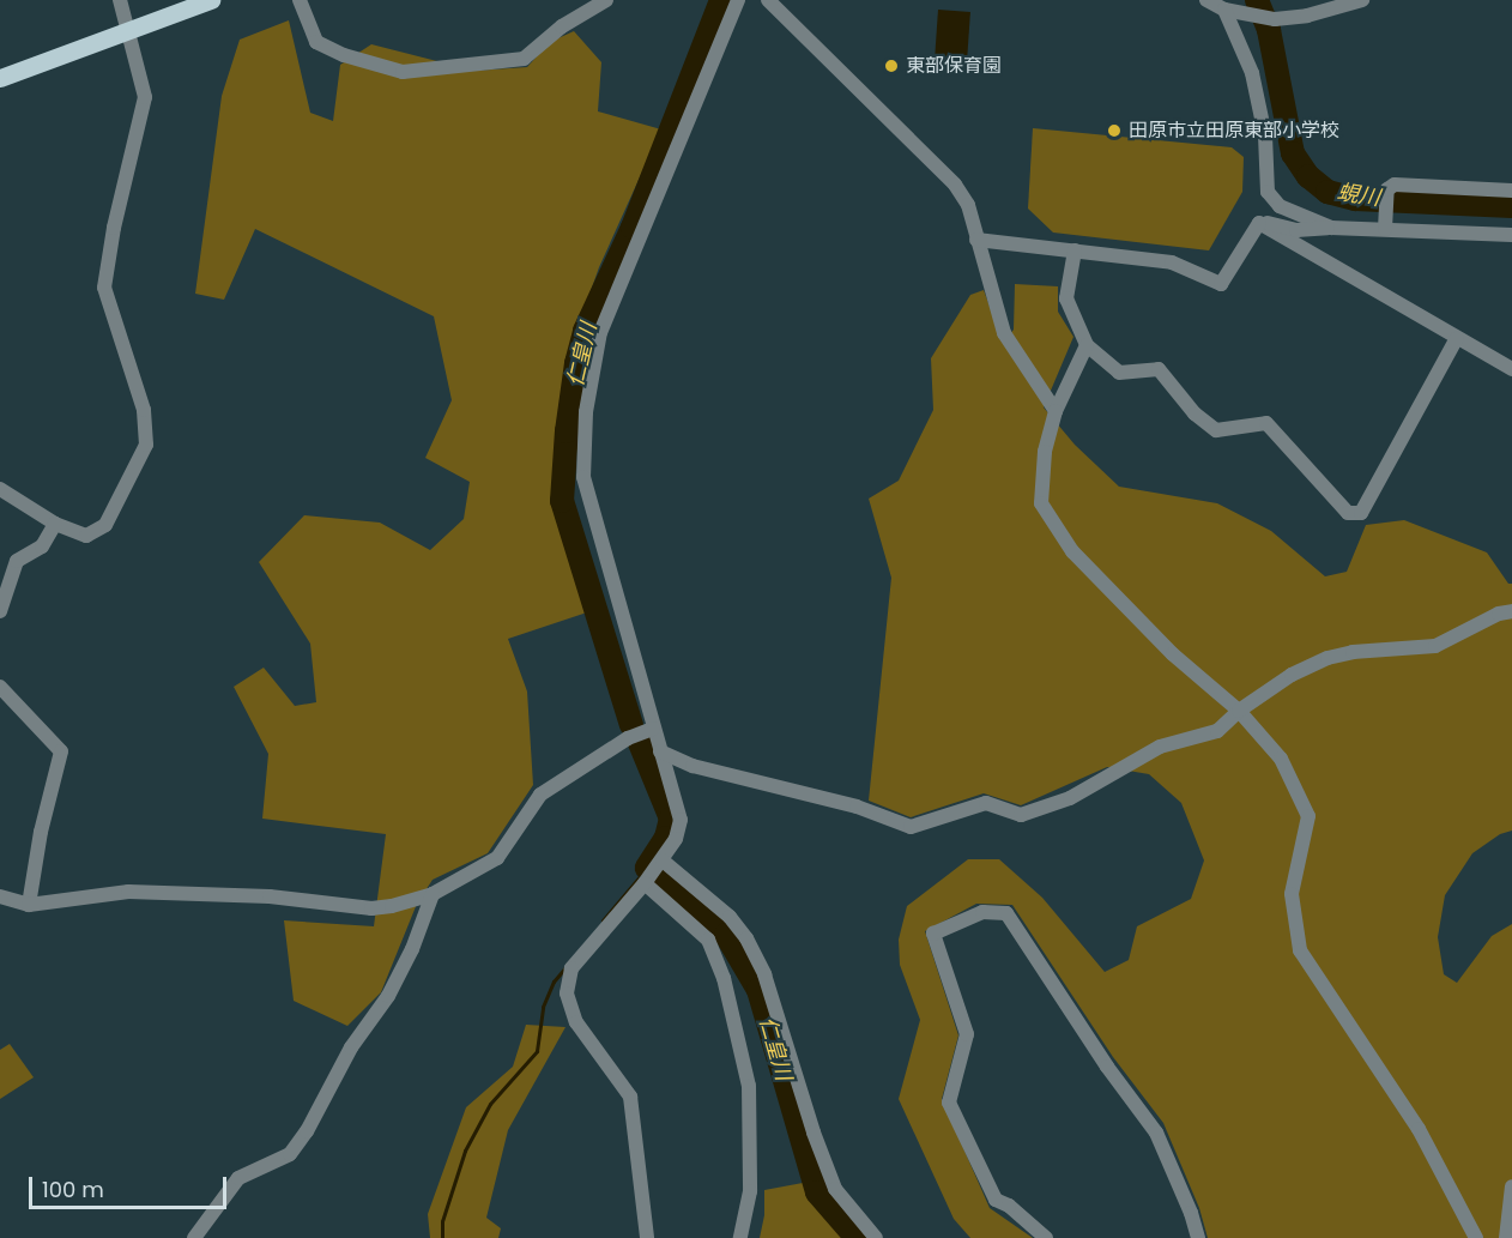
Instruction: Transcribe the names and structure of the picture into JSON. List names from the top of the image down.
{
  "water": ["蜆川", "仁皇川"],
  "places": ["東部保育園", "田原市立田原東部小学校"],
  "scale_bar": "100 m"
}
